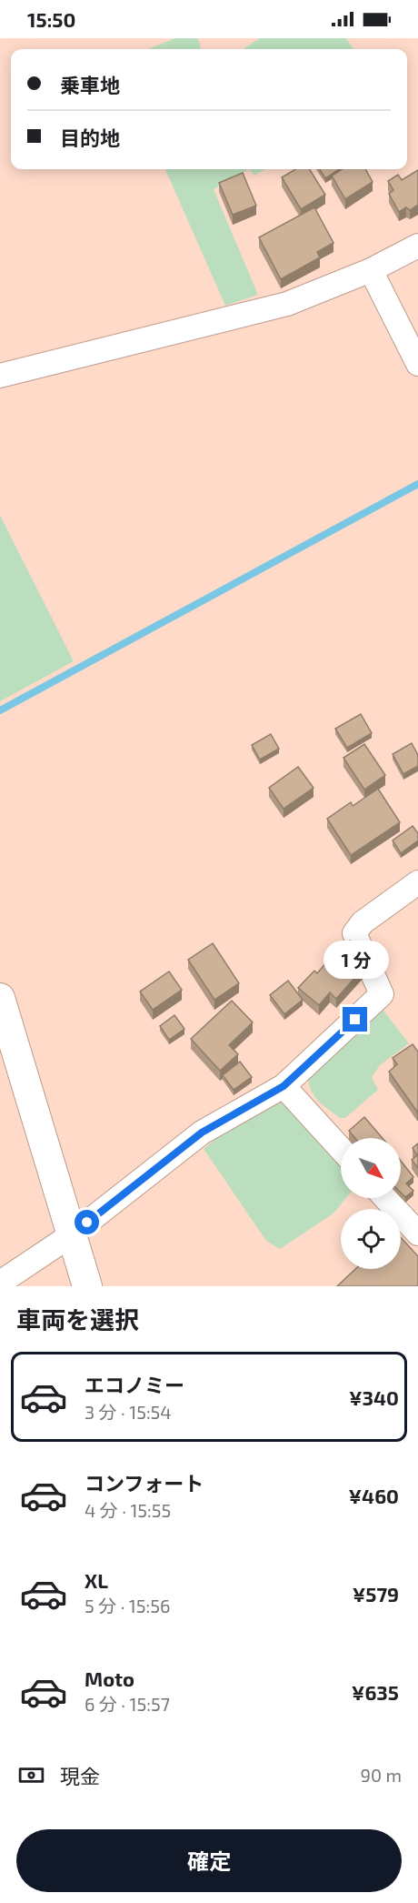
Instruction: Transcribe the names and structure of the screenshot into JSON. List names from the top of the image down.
{
  "north": "bottom right",
  "page": {
    "status": "15:50",
    "banner": ["乗車地", "目的地"],
    "bubble": "1 分",
    "heading": "車両を選択",
    "list": [
      {
        "name": "エコノミー",
        "note": "3 分 · 15:54",
        "value": "¥340"
      },
      {
        "name": "コンフォート",
        "note": "4 分 · 15:55",
        "value": "¥460"
      },
      {
        "name": "XL",
        "note": "5 分 · 15:56",
        "value": "¥579"
      },
      {
        "name": "Moto",
        "note": "6 分 · 15:57",
        "value": "¥635"
      }
    ],
    "pay": ["現金", "90 m"],
    "buttons": "確定"
  }
}
